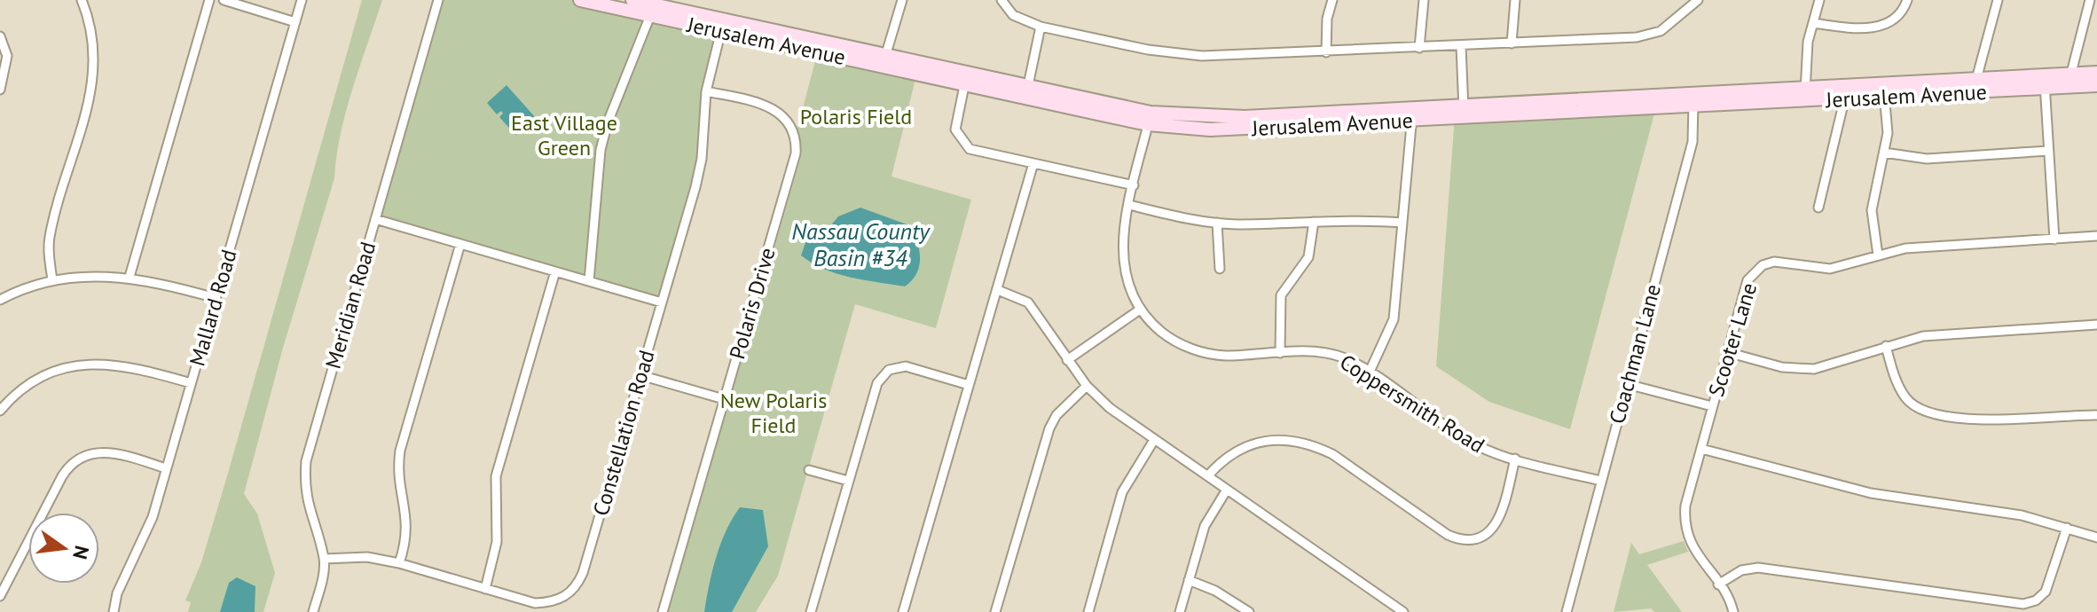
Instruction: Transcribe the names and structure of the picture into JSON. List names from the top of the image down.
{
  "streets": {
    "main road": ["Jerusalem Avenue"],
    "street": [
      "Polaris Drive",
      "Meridian Road",
      "Mallard Road",
      "Scooter Lane",
      "Coachman Lane",
      "Coppersmith Road",
      "Constellation Road"
    ]
  },
  "crossings": [
    ["Jerusalem Avenue", "Coachman Lane"],
    ["Jerusalem Avenue", "Coppersmith Road"],
    ["Jerusalem Avenue", "Constellation Road"],
    ["Polaris Drive", "Constellation Road"],
    ["Meridian Road", "Constellation Road"],
    ["Coachman Lane", "Coppersmith Road"]
  ],
  "water": ["Nassau County Basin #34"],
  "parks": ["Polaris Field", "East Village Green", "New Polaris Field"],
  "north": "right"
}
